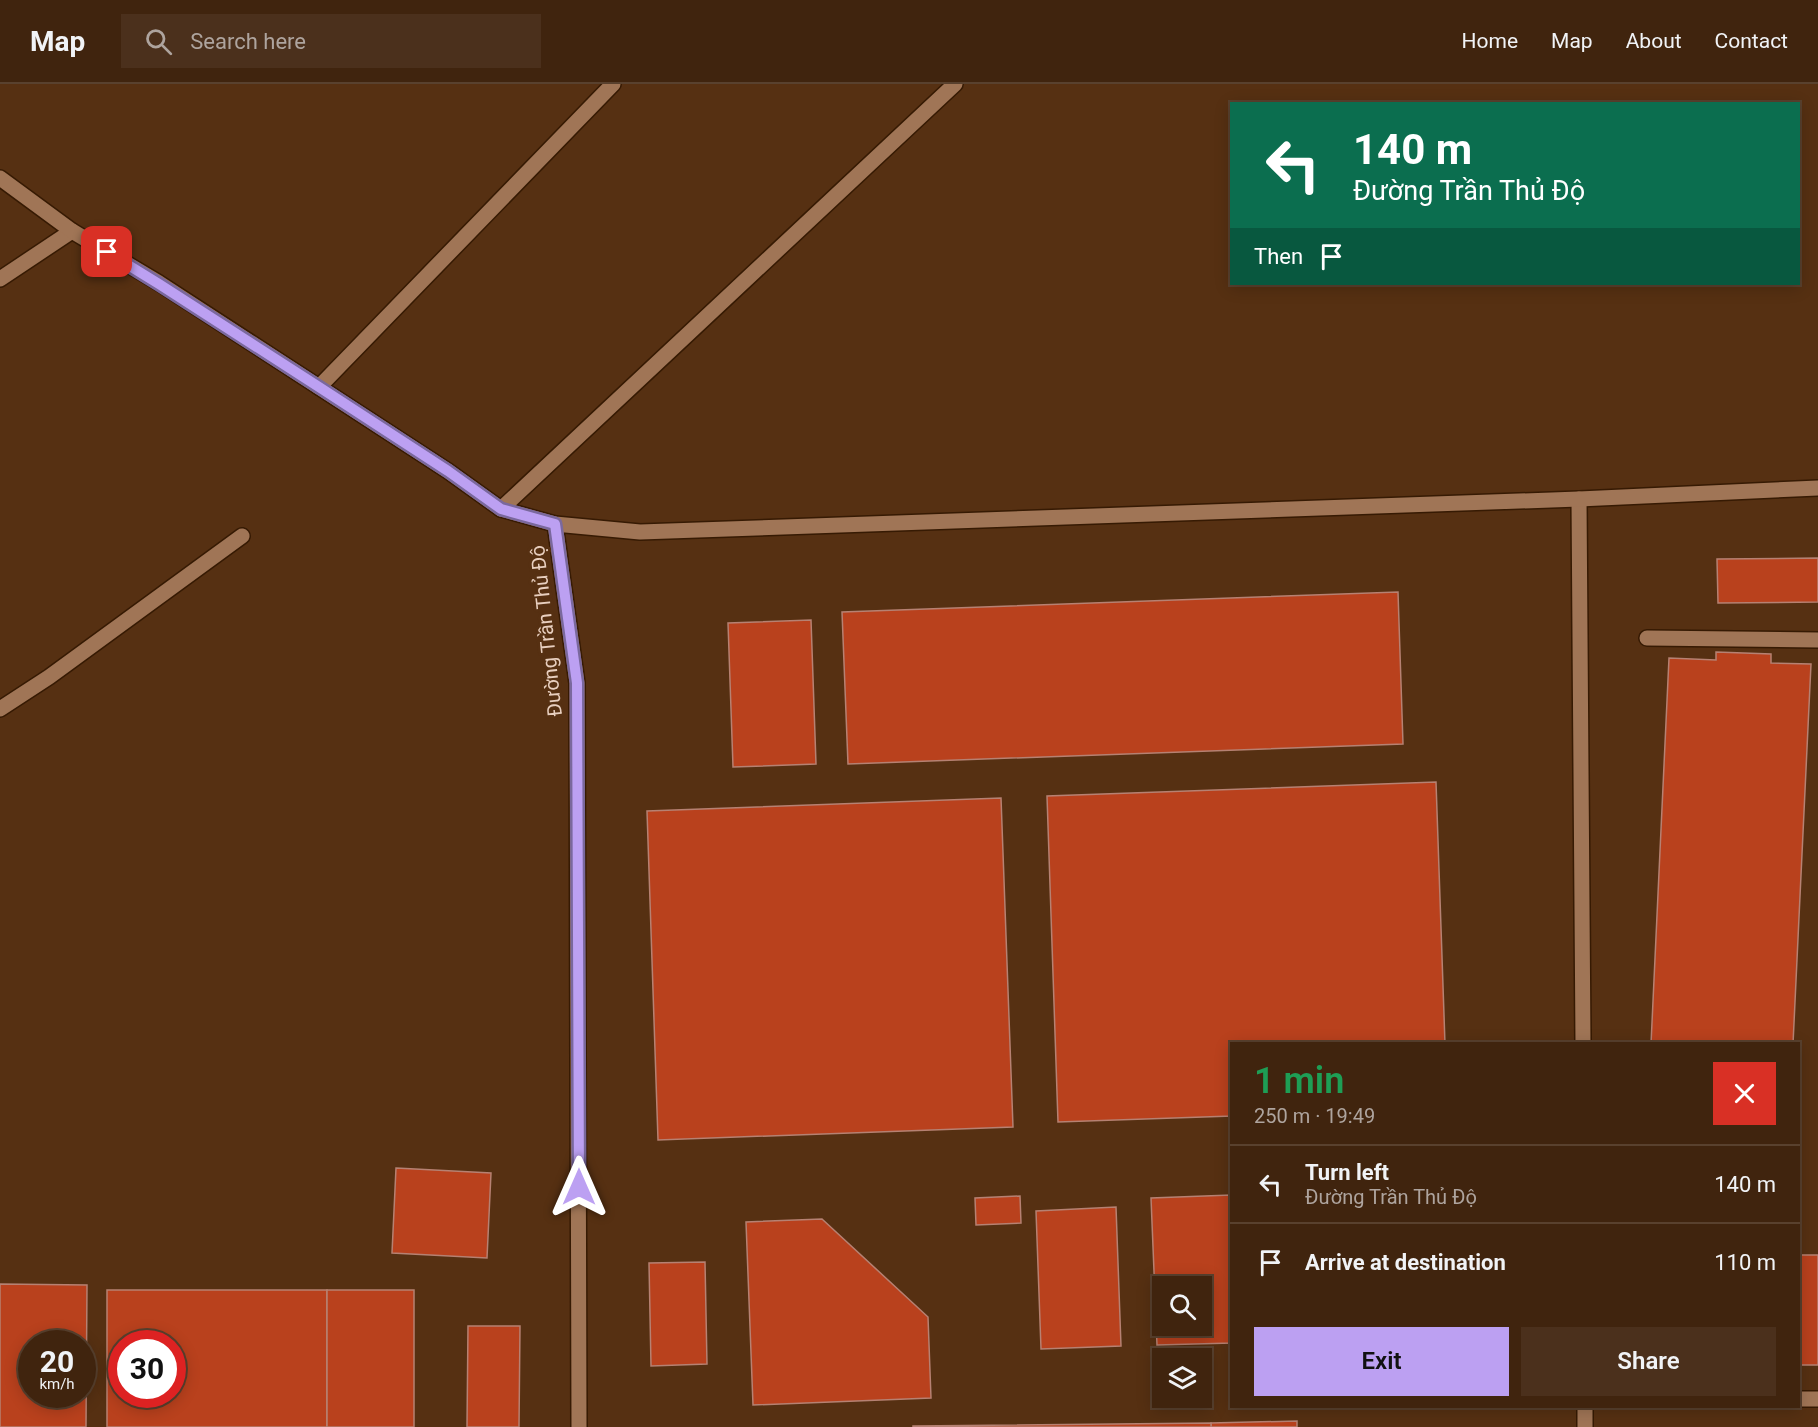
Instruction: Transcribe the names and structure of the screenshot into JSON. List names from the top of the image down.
{
  "streets": {
    "street": ["Đường Trần Thủ Độ"]
  },
  "page": {
    "header": "Map",
    "search": "Search here",
    "nav": [
      "Home",
      "Map",
      "About",
      "Contact"
    ],
    "turn": ["140 m", "Đường Trần Thủ Độ"],
    "then": "Then",
    "heading": ["1 min", "250 m · 19:49"],
    "list": [
      {
        "name": "Turn left",
        "note": "Đường Trần Thủ Độ",
        "value": "140 m"
      },
      {
        "name": "Arrive at destination",
        "value": "110 m"
      }
    ],
    "buttons": ["Exit", "Share"],
    "speed": "20 km/h",
    "limit": "30"
  }
}
